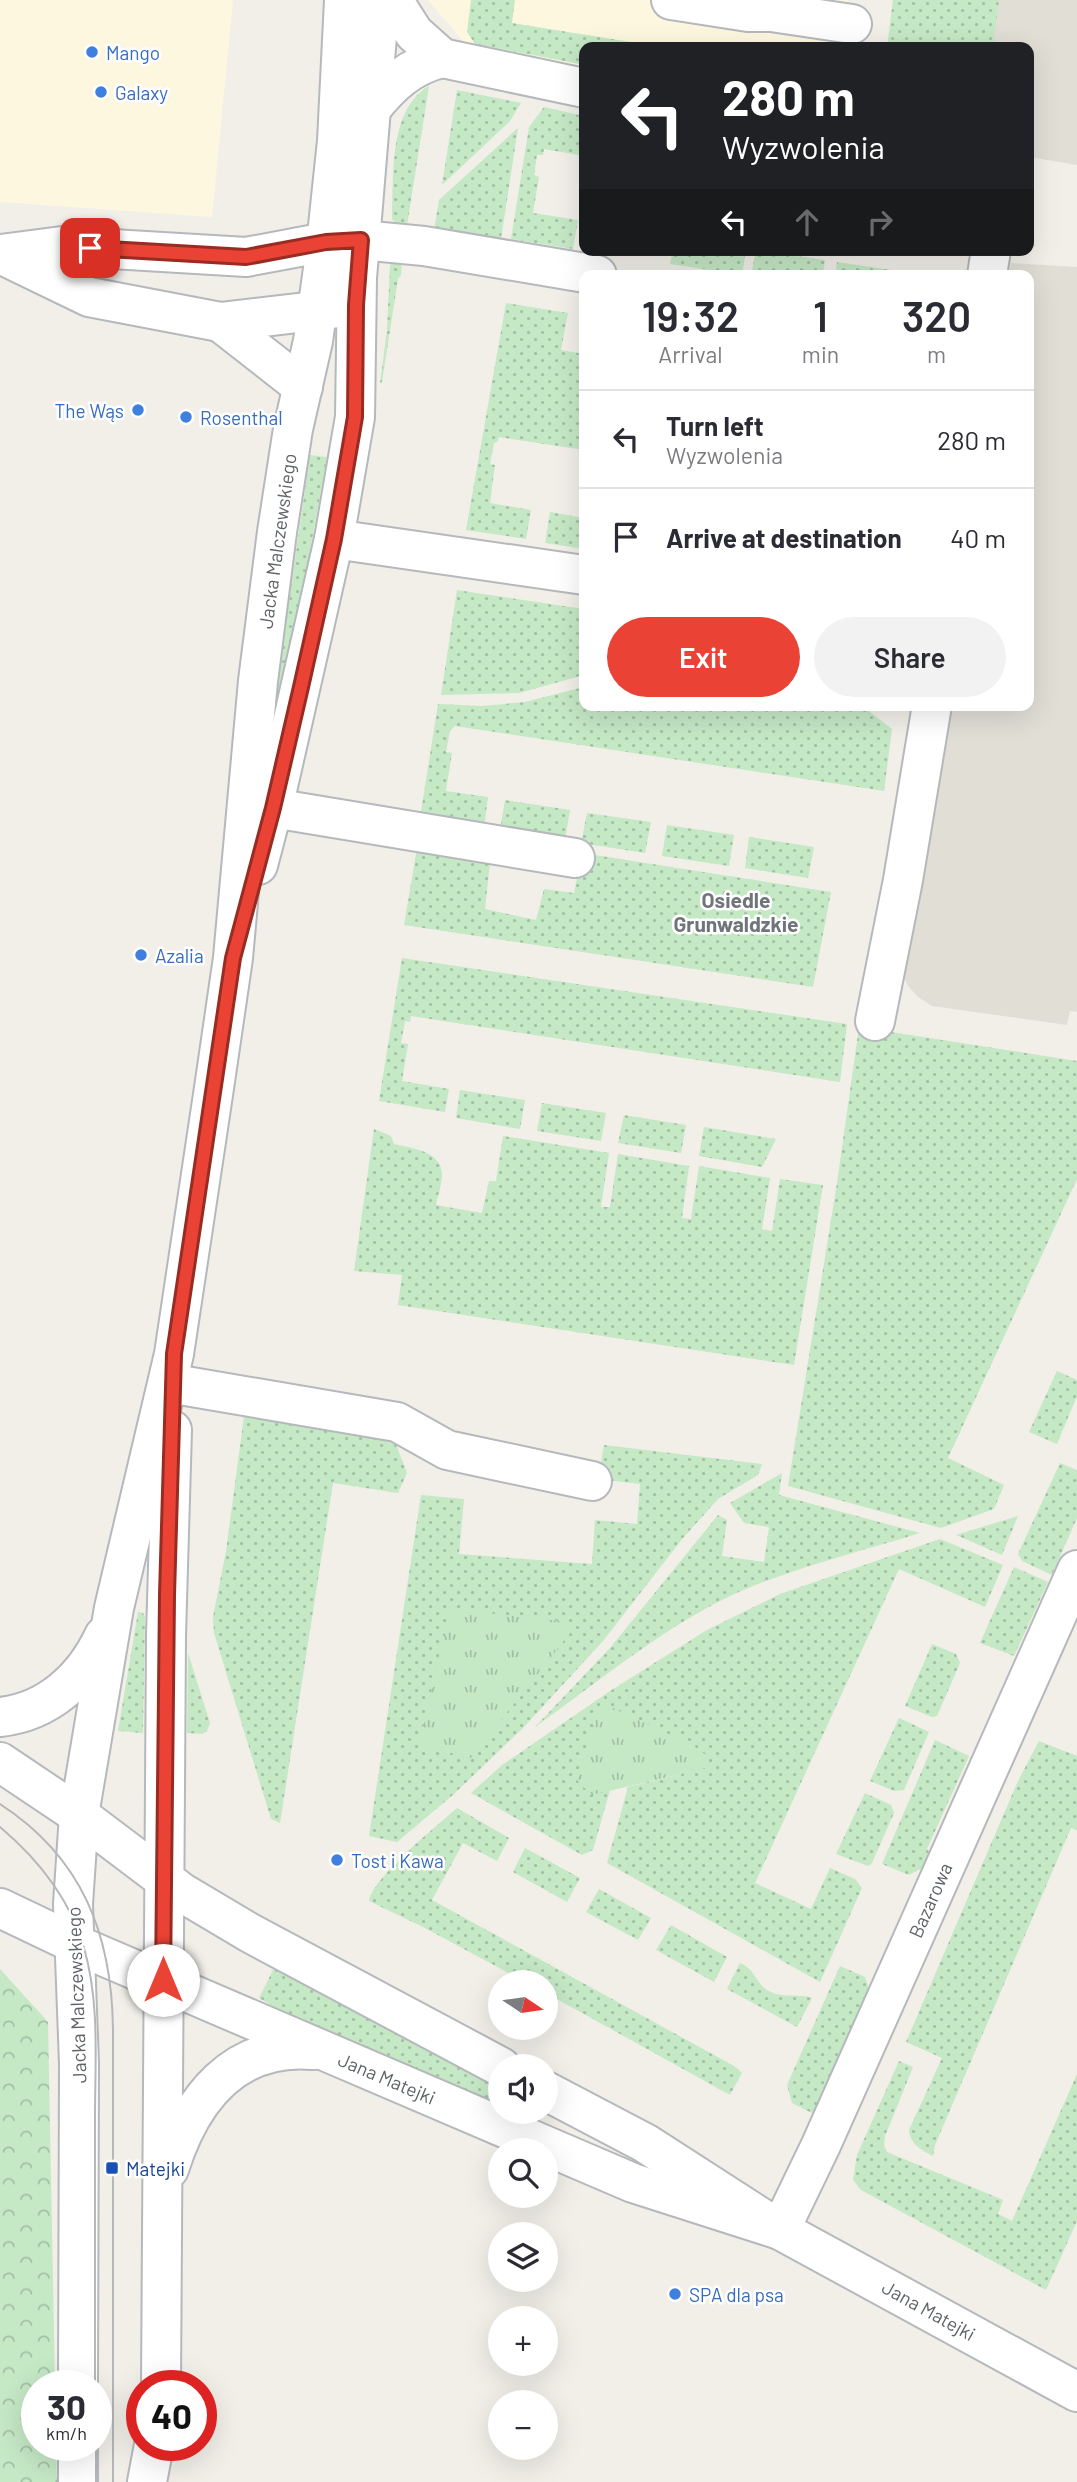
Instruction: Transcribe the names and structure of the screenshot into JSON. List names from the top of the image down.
{
  "streets": {
    "street": ["Jacka Malczewskiego", "Bazarowa", "Jana Matejki"]
  },
  "crossings": [
    ["Jacka Malczewskiego", "Jana Matejki"],
    ["Bazarowa", "Jana Matejki"]
  ],
  "districts": ["Osiedle Grunwaldzkie"],
  "places": {
    "other": [
      "Mango",
      "Galaxy",
      "The Wąs",
      "Rosenthal",
      "Azalia",
      "Tost i Kawa",
      "SPA dla psa"
    ],
    "transit": ["Matejki"]
  },
  "north": "right",
  "page": {
    "turn": ["280 m", "Wyzwolenia"],
    "eta": [
      "19:32",
      "Arrival",
      "1",
      "min",
      "320",
      "m"
    ],
    "list": [
      {
        "name": "Turn left",
        "note": "Wyzwolenia",
        "value": "280 m"
      },
      {
        "name": "Arrive at destination",
        "value": "40 m"
      }
    ],
    "buttons": ["Exit", "Share"],
    "map_buttons": ["+", "−"],
    "speed": "30 km/h",
    "limit": "40"
  }
}
